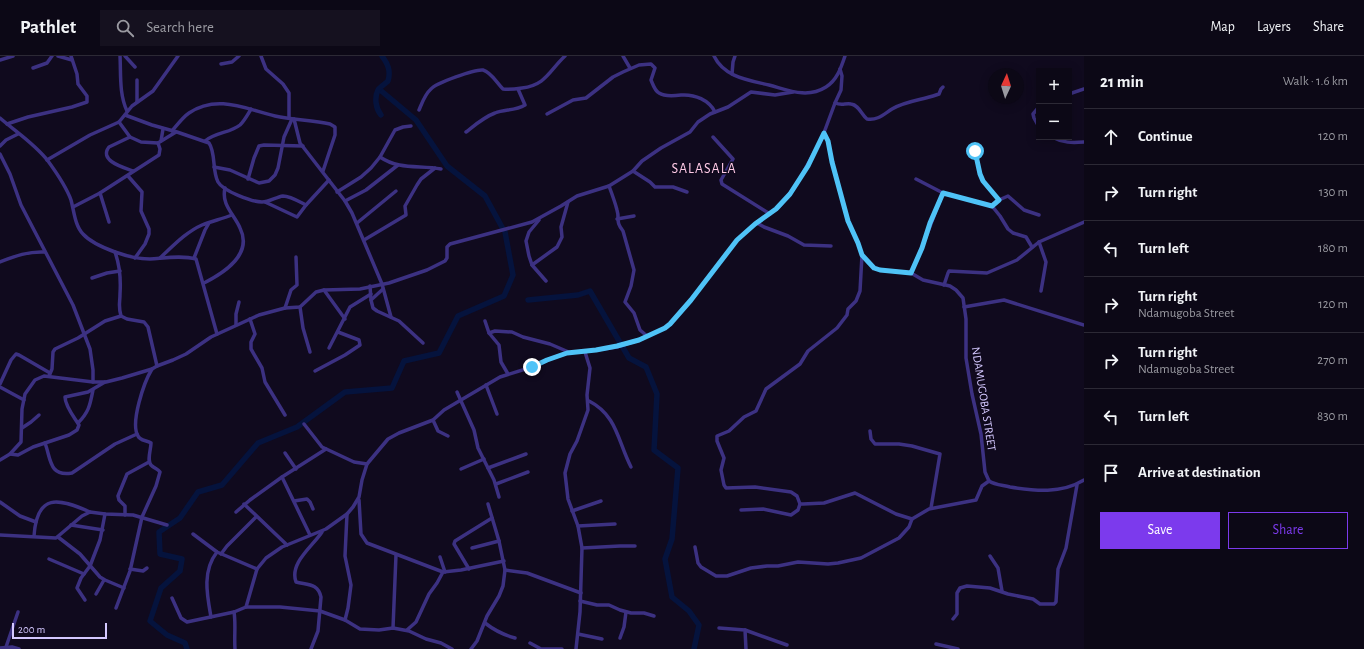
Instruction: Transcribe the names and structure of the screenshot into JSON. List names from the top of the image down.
{
  "streets": {
    "street": ["NDAMUGOBA STREET"]
  },
  "districts": ["SALASALA"],
  "scale_bar": "200 m",
  "north": "top",
  "page": {
    "header": "Pathlet",
    "search": "Search here",
    "nav": ["Map", "Layers", "Share"],
    "heading": ["21 min", "Walk · 1.6 km"],
    "map_buttons": ["+", "−"],
    "list": [
      ["Continue", "120 m"],
      ["Turn right", "130 m"],
      ["Turn left", "180 m"],
      ["Turn right", "Ndamugoba Street", "120 m"],
      ["Turn right", "Ndamugoba Street", "270 m"],
      ["Turn left", "830 m"],
      "Arrive at destination"
    ],
    "buttons": ["Save", "Share"],
    "scale": "200 m"
  }
}
